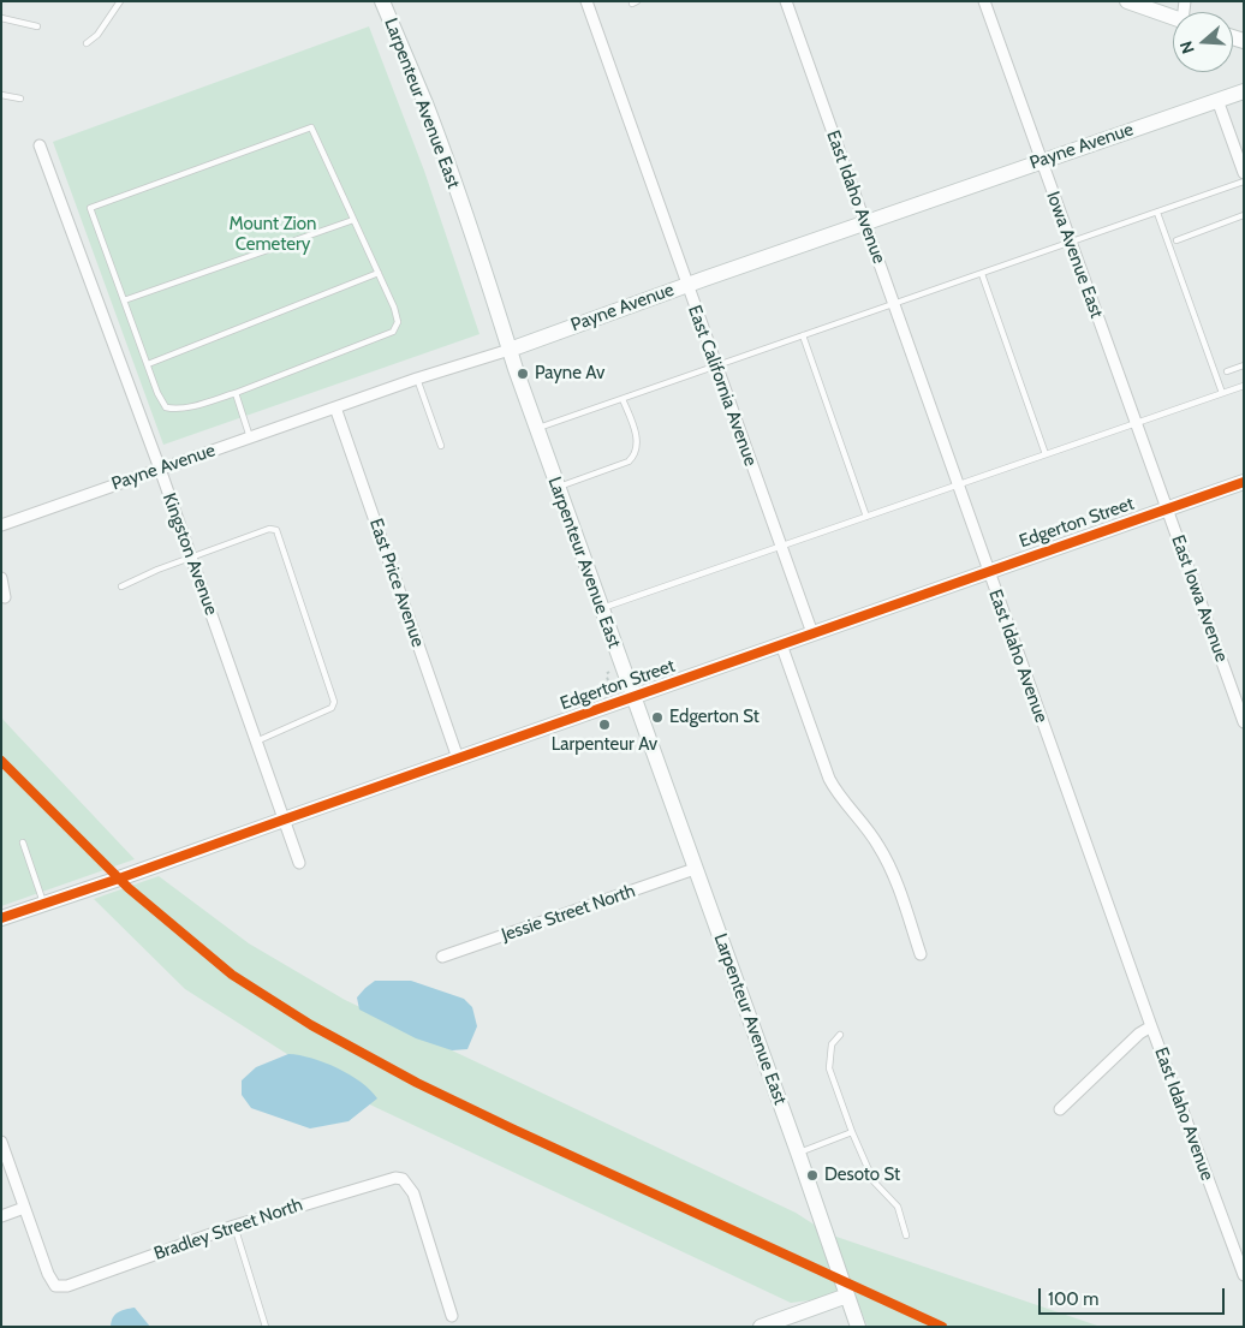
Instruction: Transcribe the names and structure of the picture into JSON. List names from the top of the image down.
{
  "streets": {
    "street": [
      "Larpenteur Avenue East",
      "Payne Avenue",
      "East Idaho Avenue",
      "Iowa Avenue East",
      "East California Avenue",
      "Edgerton Street",
      "Kingston Avenue",
      "East Price Avenue",
      "East Iowa Avenue",
      "Jessie Street North",
      "Bradley Street North"
    ]
  },
  "crossings": [
    ["Larpenteur Avenue East", "Payne Avenue"],
    ["Larpenteur Avenue East", "Edgerton Street"],
    ["Larpenteur Avenue East", "Jessie Street North"],
    ["Payne Avenue", "East Idaho Avenue"],
    ["Payne Avenue", "Iowa Avenue East"],
    ["Payne Avenue", "East California Avenue"],
    ["Payne Avenue", "Kingston Avenue"],
    ["Payne Avenue", "East Price Avenue"],
    ["East Idaho Avenue", "Edgerton Street"],
    ["Iowa Avenue East", "Edgerton Street"],
    ["Iowa Avenue East", "East Iowa Avenue"],
    ["East California Avenue", "Edgerton Street"],
    ["Edgerton Street", "Kingston Avenue"],
    ["Edgerton Street", "East Price Avenue"],
    ["Edgerton Street", "East Iowa Avenue"]
  ],
  "parks": ["Mount Zion Cemetery"],
  "places": [
    "Payne Av",
    "Edgerton St",
    "Larpenteur Av",
    "Desoto St"
  ],
  "scale_bar": "100 m",
  "north": "left"
}
